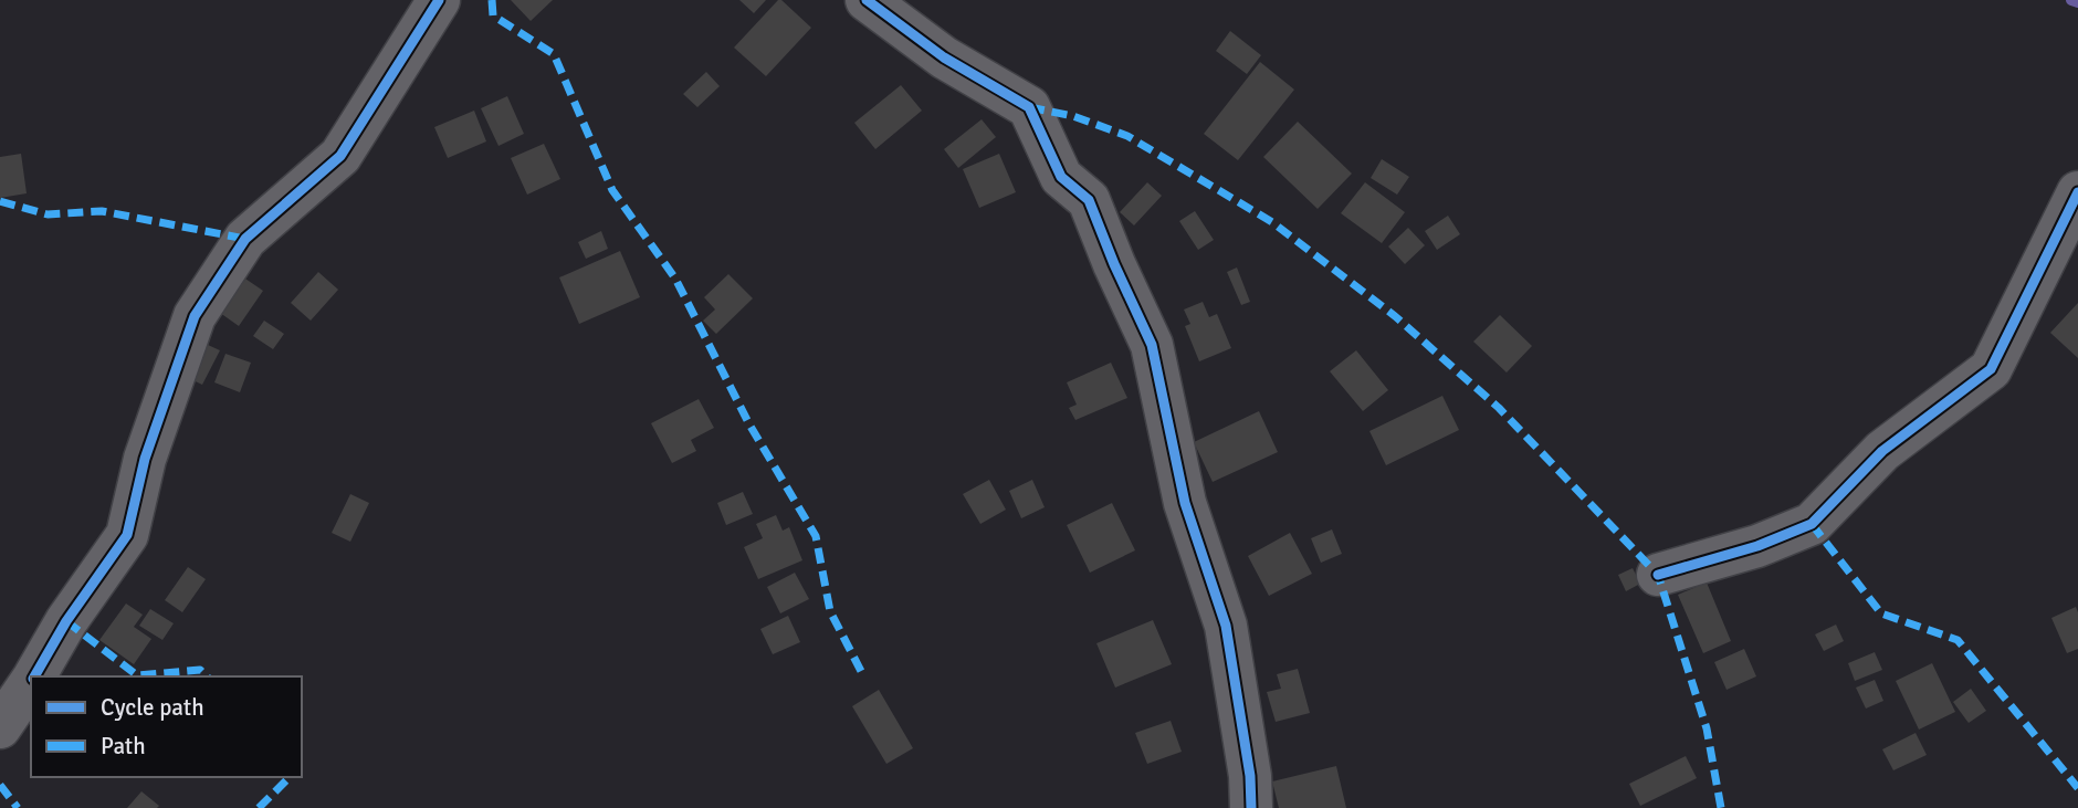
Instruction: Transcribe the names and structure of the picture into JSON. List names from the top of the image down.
{
  "legend": ["Cycle path", "Path"]
}
